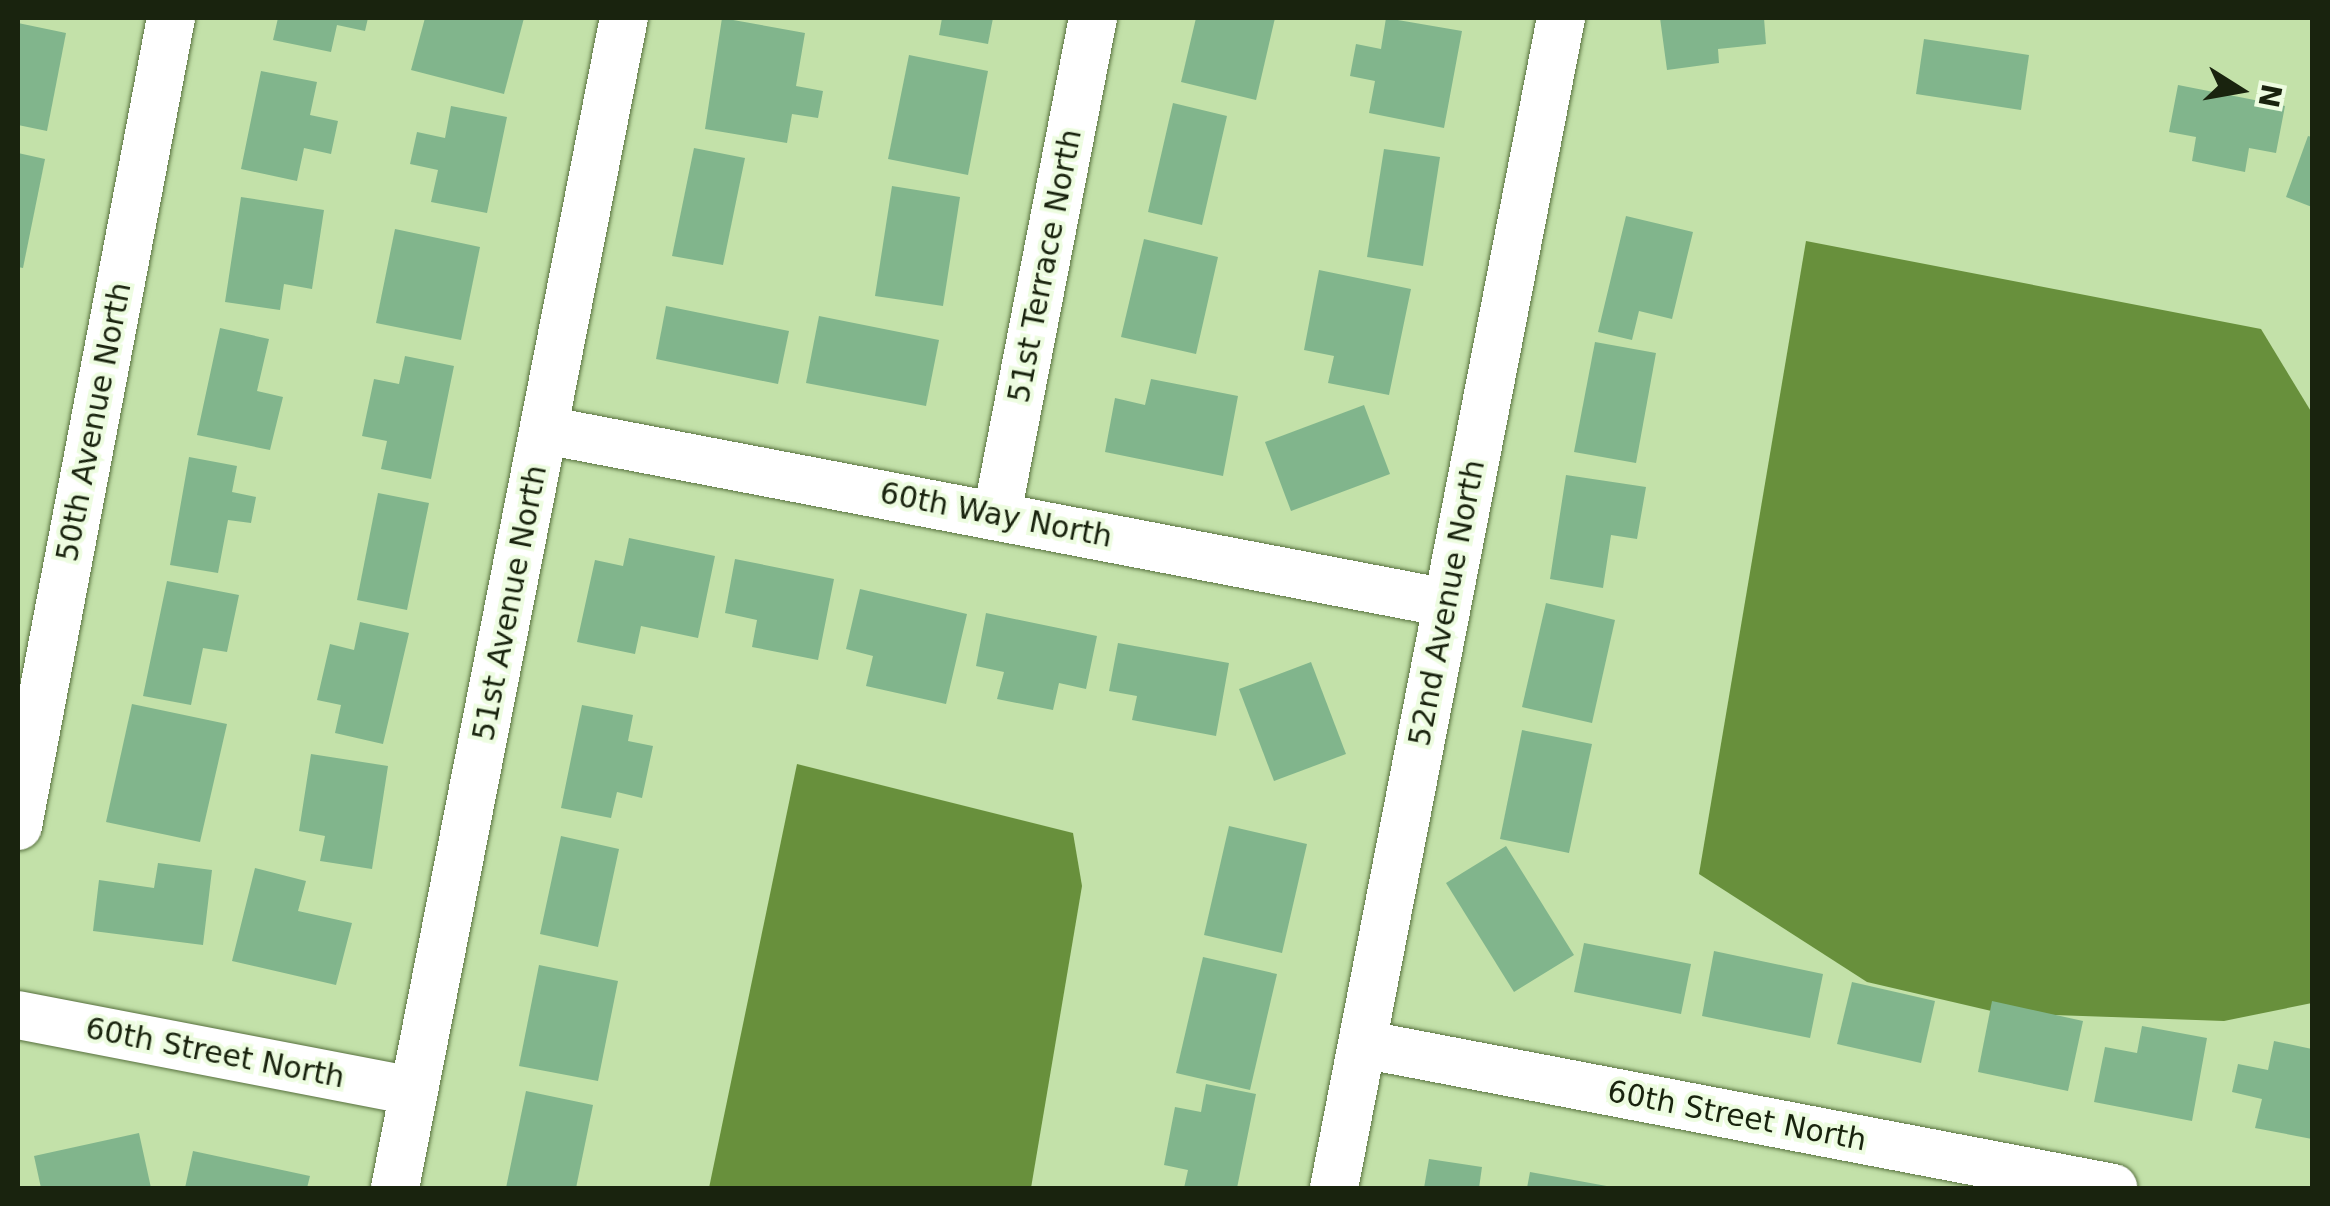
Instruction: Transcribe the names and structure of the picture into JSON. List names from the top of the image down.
{
  "streets": {
    "street": [
      "51st Terrace North",
      "50th Avenue North",
      "60th Way North",
      "51st Avenue North",
      "52nd Avenue North",
      "60th Street North"
    ]
  },
  "crossings": [
    ["51st Terrace North", "60th Way North"],
    ["60th Way North", "51st Avenue North"],
    ["60th Way North", "52nd Avenue North"],
    ["51st Avenue North", "60th Street North"],
    ["52nd Avenue North", "60th Street North"]
  ],
  "north": "right"
}
